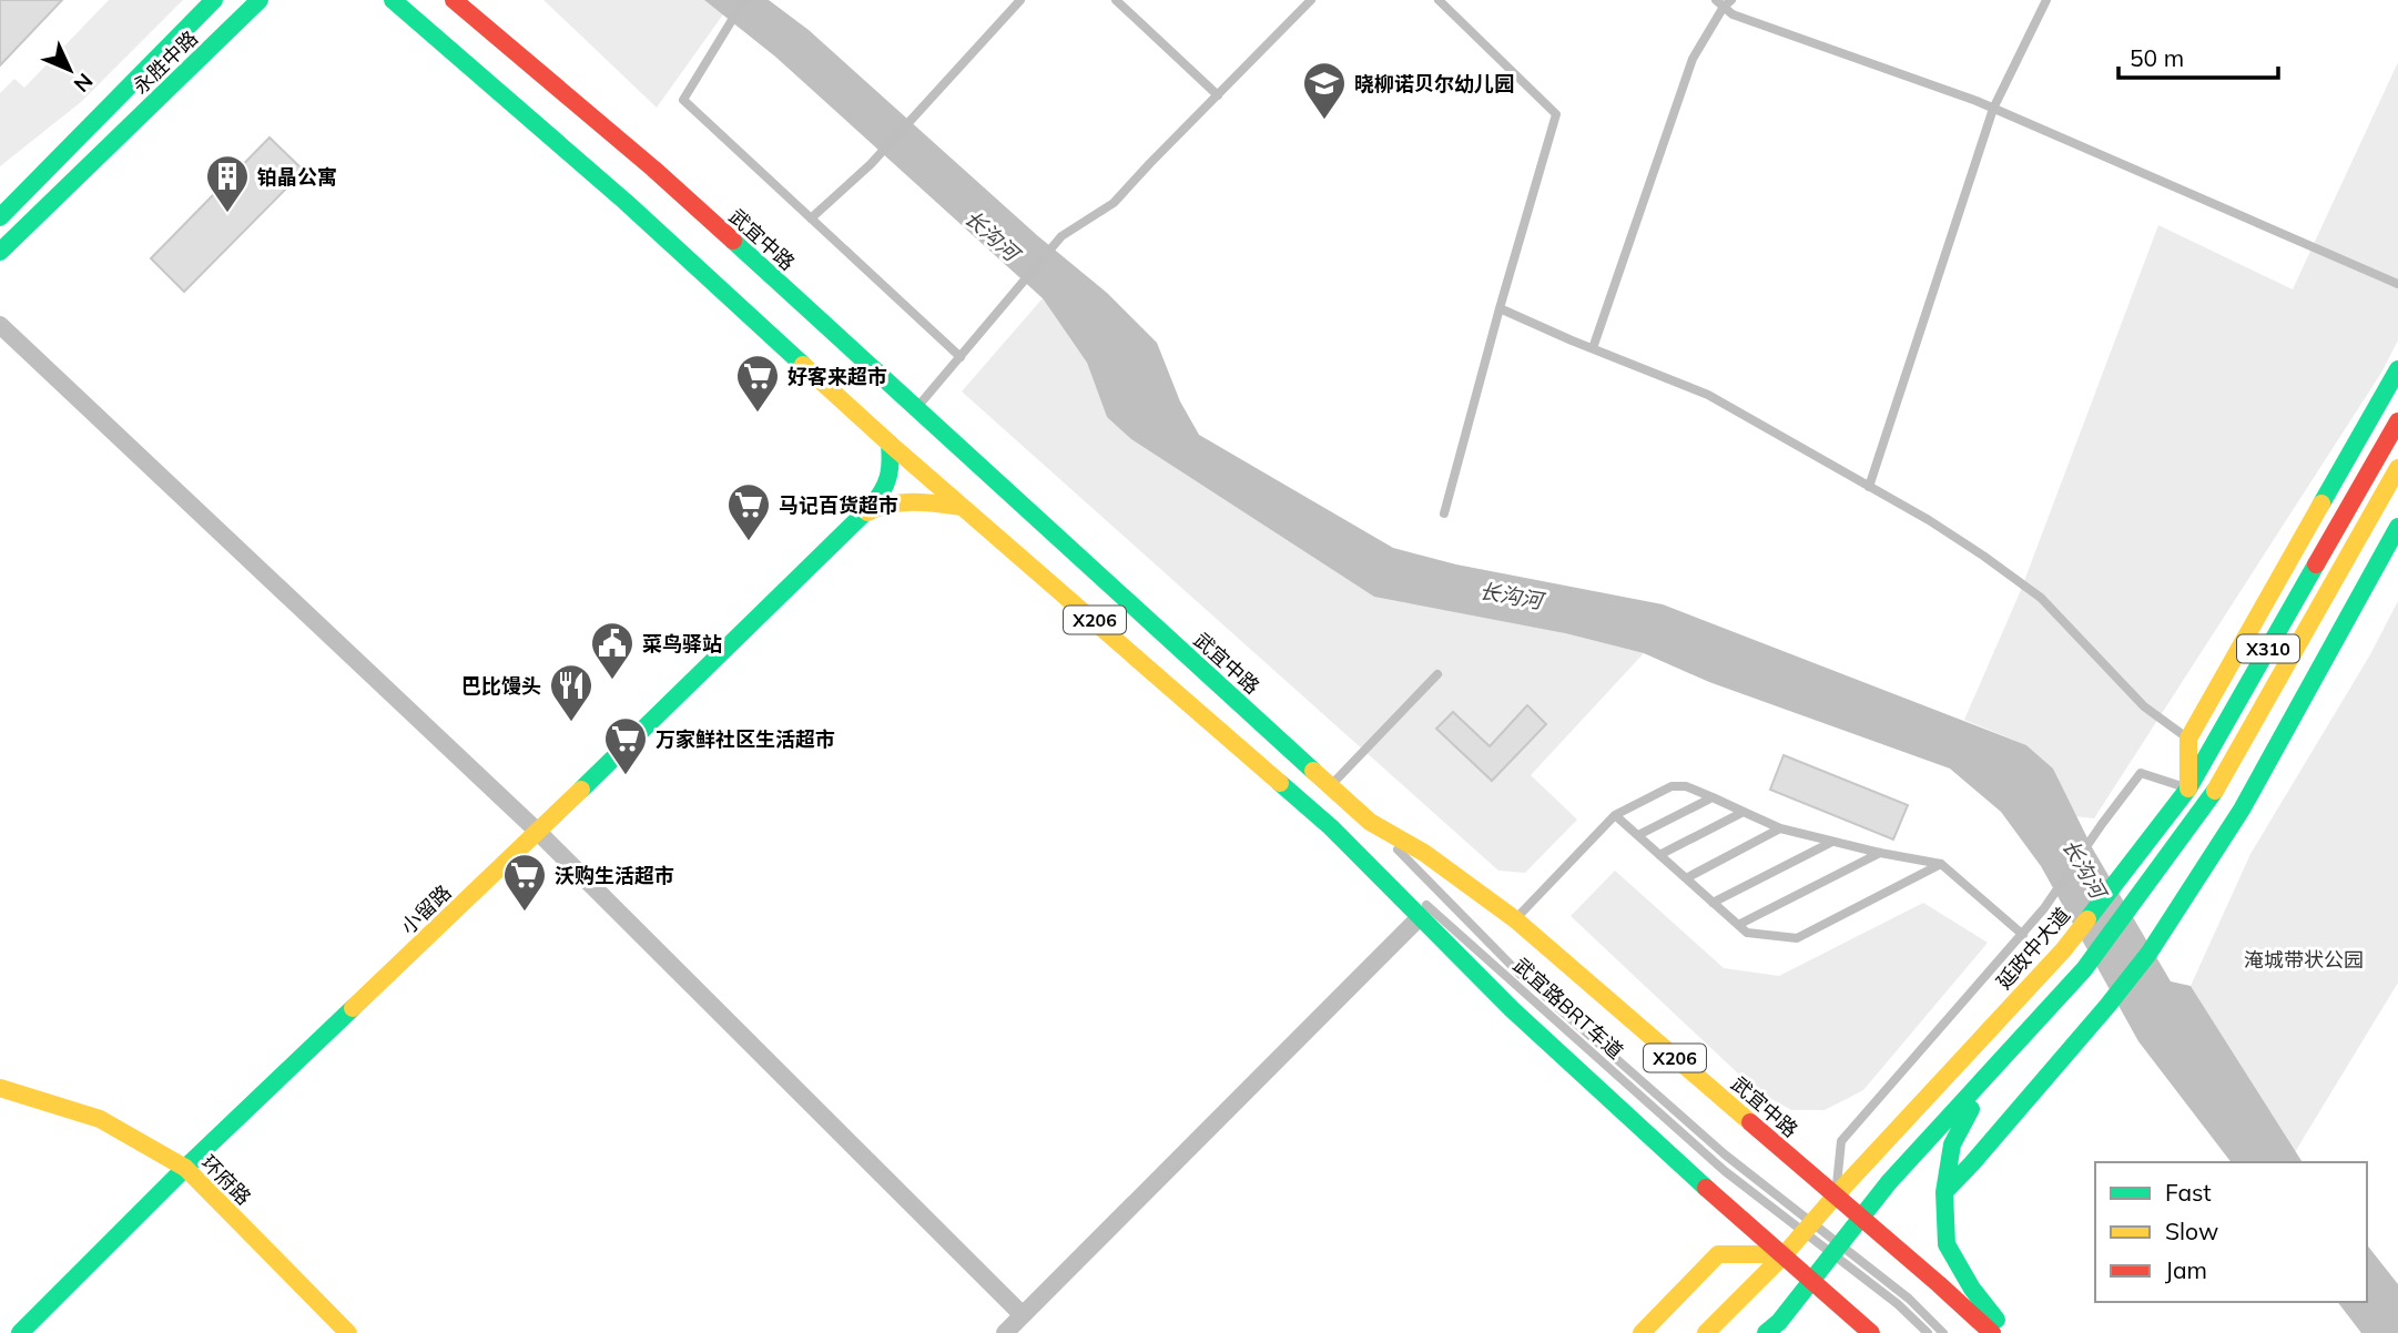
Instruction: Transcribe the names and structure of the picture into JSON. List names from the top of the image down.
{
  "streets": {
    "main road": [
      "永胜中路",
      "武宜中路",
      "X206",
      "X310",
      "小留路",
      "延政中大道",
      "环府路"
    ],
    "lane": ["武宜路BRT车道"]
  },
  "crossings": [
    ["武宜中路", "延政中大道"],
    ["武宜中路", "武宜路BRT车道"],
    ["X206", "小留路"],
    ["X206", "延政中大道"],
    ["小留路", "环府路"],
    ["延政中大道", "武宜路BRT车道"]
  ],
  "water": ["长沟河"],
  "parks": ["淹城带状公园"],
  "places": {
    "school or university": ["晓柳诺贝尔幼儿园"],
    "building": ["铂晶公寓"],
    "supermarket": [
      "好客来超市",
      "马记百货超市",
      "万家鲜社区生活超市",
      "沃购生活超市"
    ],
    "public building": ["菜鸟驿站"],
    "restaurant": ["巴比馒头"]
  },
  "legend": ["Fast", "Slow", "Jam"],
  "scale_bar": "50 m",
  "north": "bottom right"
}
